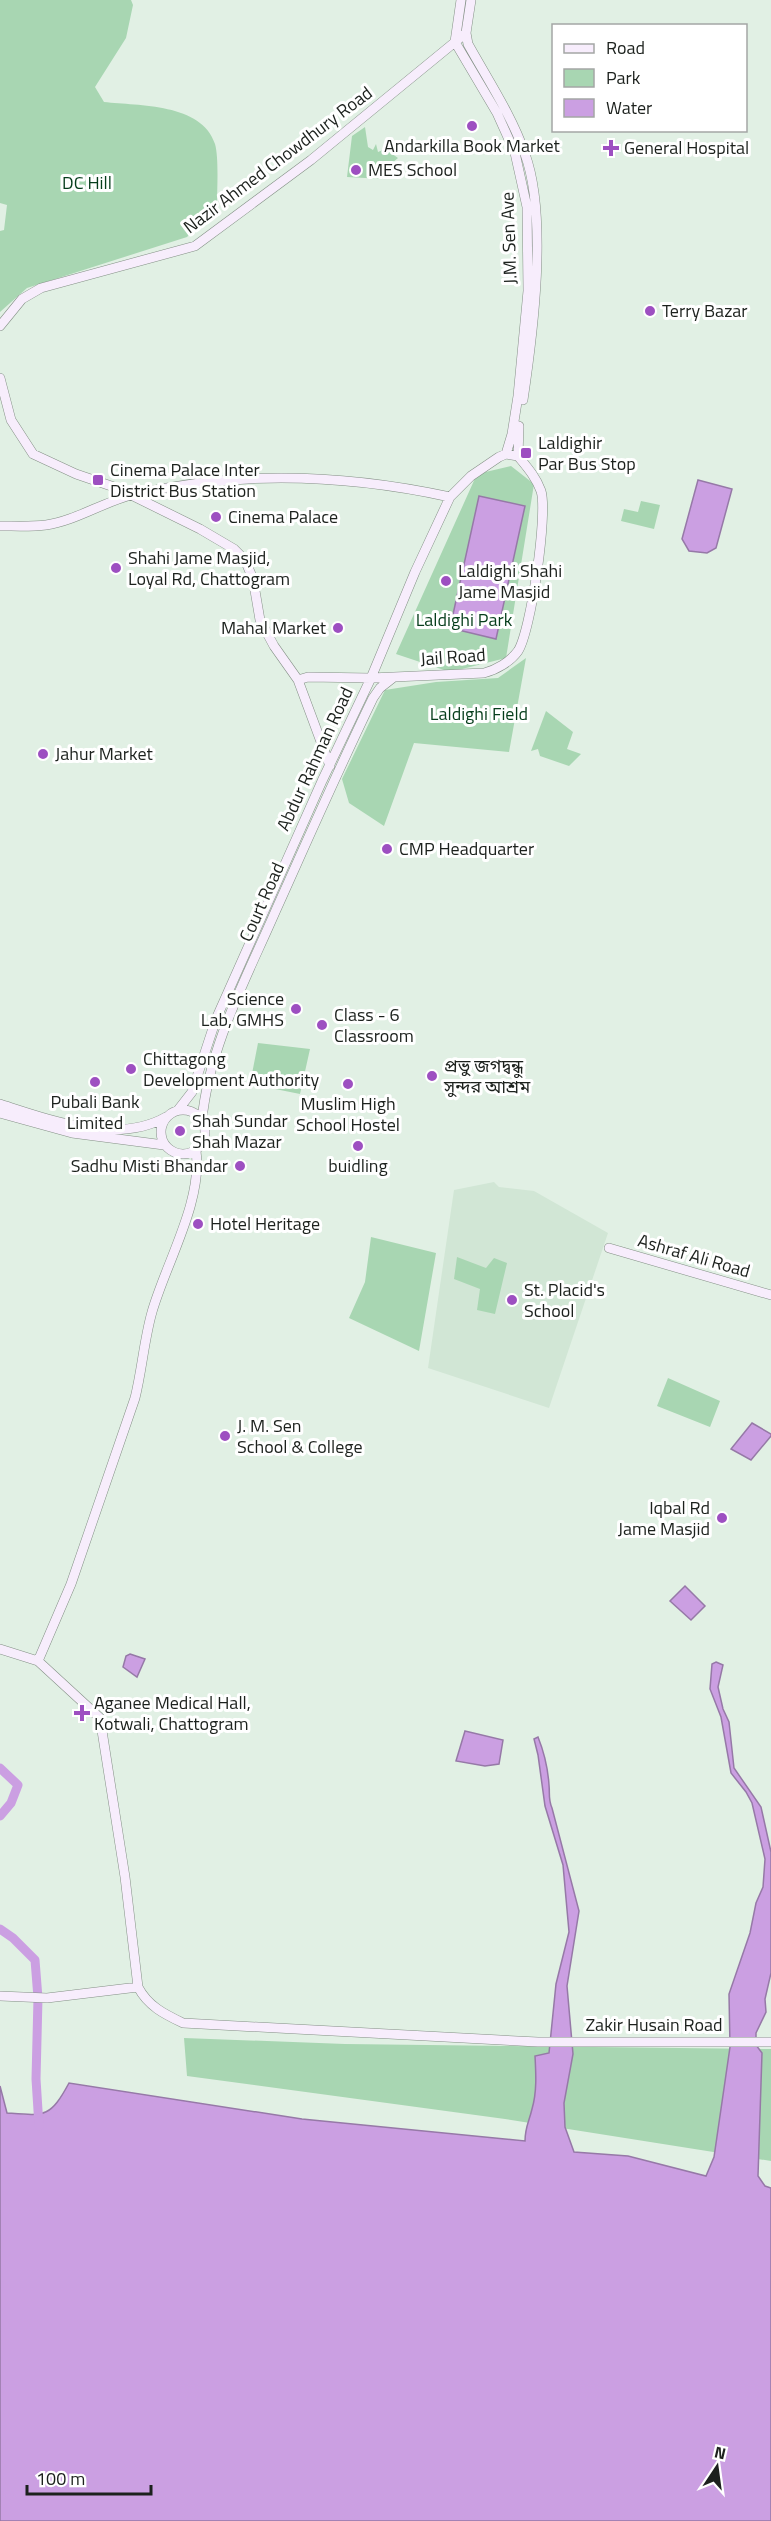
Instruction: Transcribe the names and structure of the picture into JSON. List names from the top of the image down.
{
  "streets": {
    "main road": [
      "Nazir Ahmed Chowdhury Road",
      "J.M. Sen Ave",
      "Jail Road",
      "Abdur Rahman Road",
      "Court Road",
      "Ashraf Ali Road",
      "Zakir Husain Road"
    ]
  },
  "crossings": [
    ["Nazir Ahmed Chowdhury Road", "J.M. Sen Ave"],
    ["J.M. Sen Ave", "Jail Road"],
    ["J.M. Sen Ave", "Abdur Rahman Road"],
    ["Jail Road", "Abdur Rahman Road"],
    ["Jail Road", "Court Road"],
    ["Abdur Rahman Road", "Court Road"]
  ],
  "parks": ["DC Hill", "Laldighi Park", "Laldighi Field"],
  "places": {
    "other": [
      "Andarkilla Book Market",
      "MES School",
      "Terry Bazar",
      "Cinema Palace",
      "Shahi Jame Masjid, Loyal Rd, Chattogram",
      "Laldighi Shahi Jame Masjid",
      "Mahal Market",
      "Jahur Market",
      "CMP Headquarter",
      "Science Lab, GMHS",
      "Class - 6 Classroom",
      "Chittagong Development Authority",
      "প্রভু জগদ্বন্ধু সুন্দর আশ্রম",
      "Pubali Bank Limited",
      "Muslim High School Hostel",
      "Shah Sundar Shah Mazar",
      "buidling",
      "Sadhu Misti Bhandar",
      "Hotel Heritage",
      "St. Placid's School",
      "J. M. Sen School & College",
      "Iqbal Rd Jame Masjid"
    ],
    "health": ["General Hospital", "Aganee Medical Hall, Kotwali, Chattogram"],
    "transit": ["Laldighir Par Bus Stop", "Cinema Palace Inter District Bus Station"]
  },
  "legend": ["Road", "Park", "Water"],
  "scale_bar": "100 m",
  "north": "top"
}
